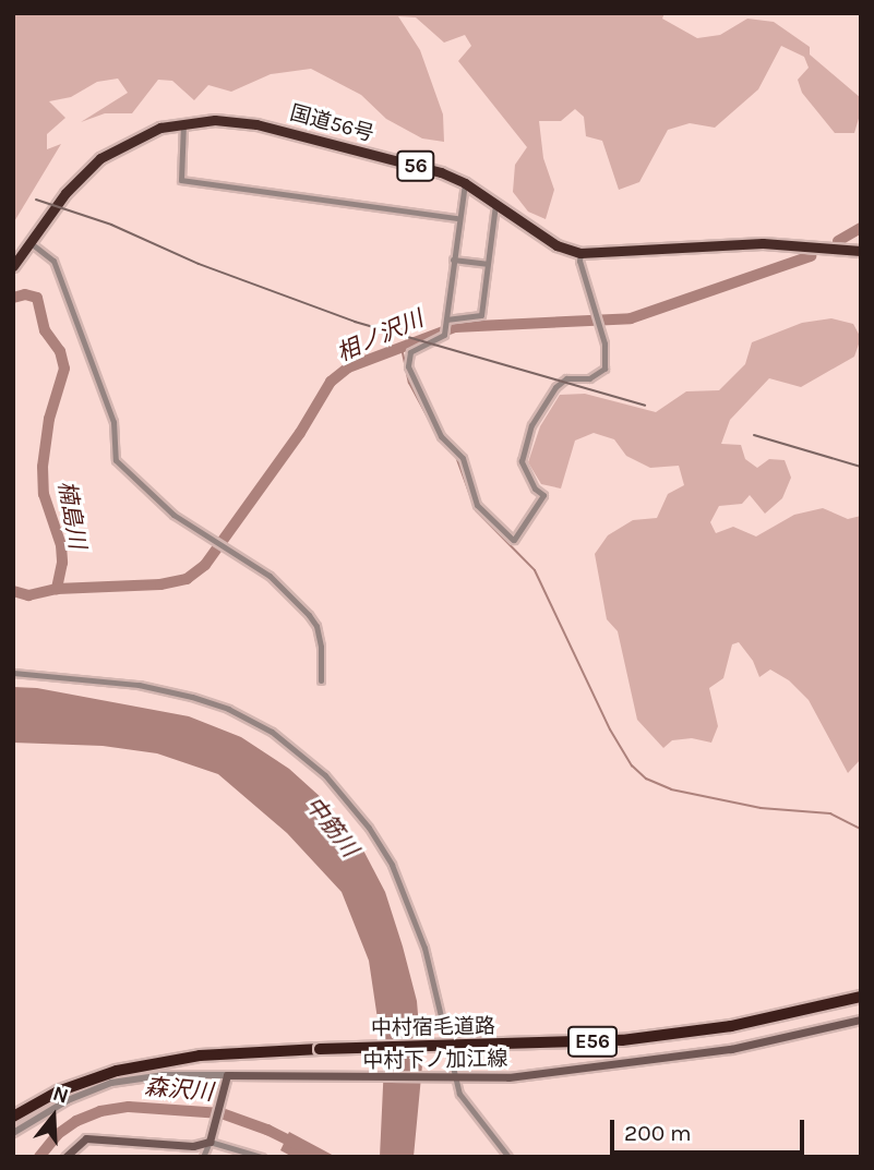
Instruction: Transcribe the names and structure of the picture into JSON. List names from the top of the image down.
{
  "streets": {
    "highway": [
      "国道56号",
      "56",
      "中村宿毛道路",
      "E56"
    ],
    "main road": ["中村下ノ加江線"]
  },
  "water": [
    "相ノ沢川",
    "楠島川",
    "中筋川",
    "森沢川"
  ],
  "scale_bar": "200 m",
  "north": "top"
}
